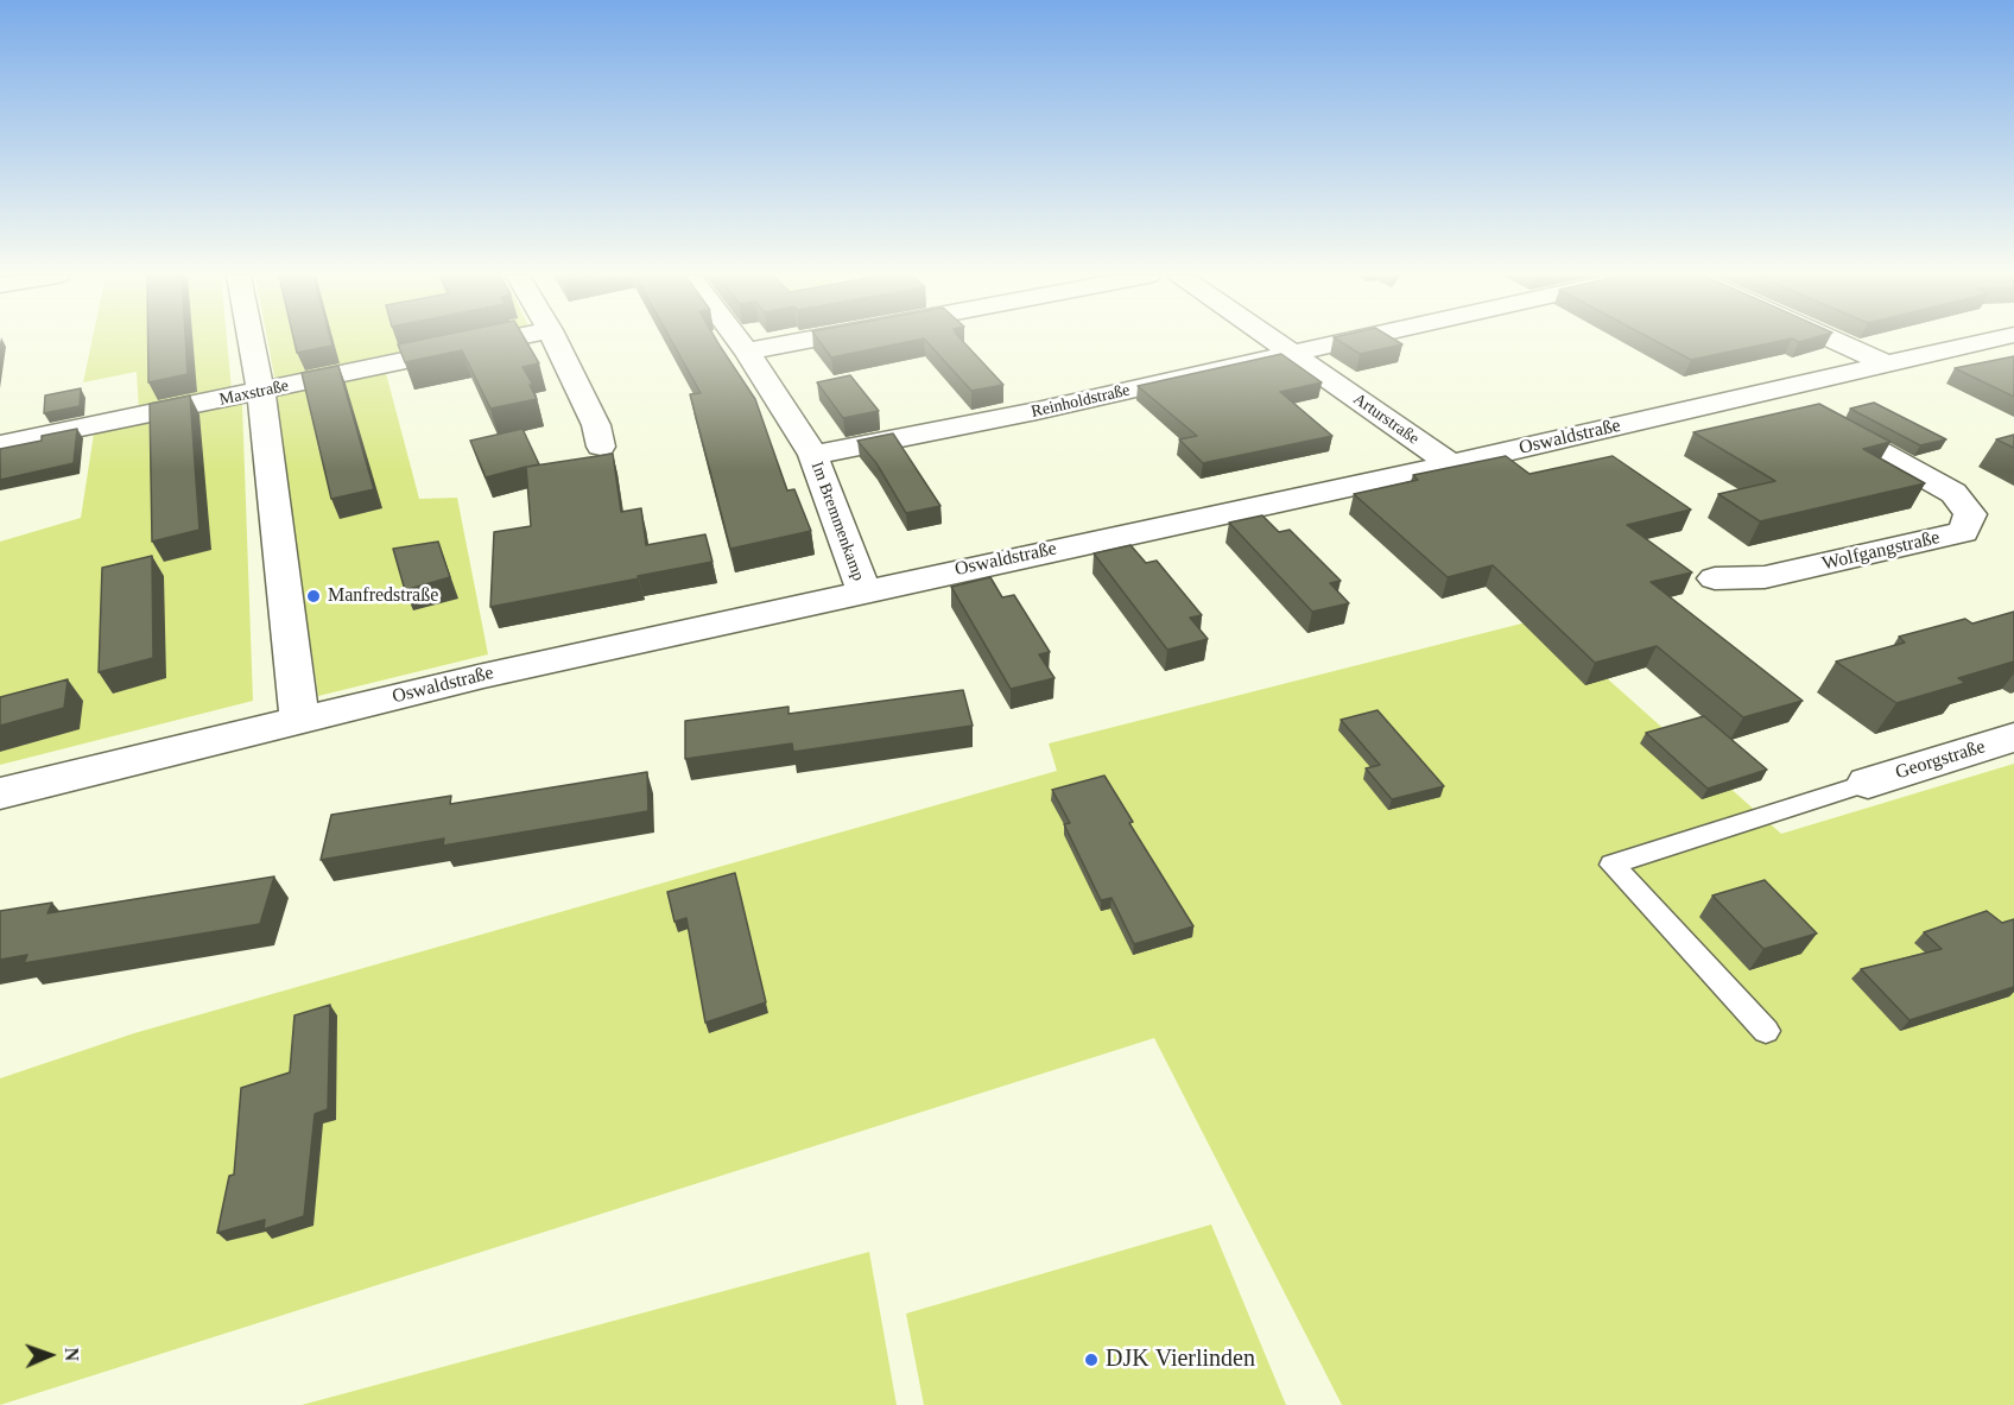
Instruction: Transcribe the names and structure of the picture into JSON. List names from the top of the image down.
{
  "streets": {
    "street": [
      "Maxstraße",
      "Reinholdstraße",
      "Arturstraße",
      "Oswaldstraße",
      "Im Bremmenkamp",
      "Wolfgangstraße",
      "Georgstraße"
    ]
  },
  "crossings": [
    ["Reinholdstraße", "Arturstraße"],
    ["Reinholdstraße", "Im Bremmenkamp"],
    ["Arturstraße", "Oswaldstraße"],
    ["Oswaldstraße", "Im Bremmenkamp"],
    ["Oswaldstraße", "Wolfgangstraße"]
  ],
  "places": ["Manfredstraße", "DJK Vierlinden"],
  "north": "right"
}
